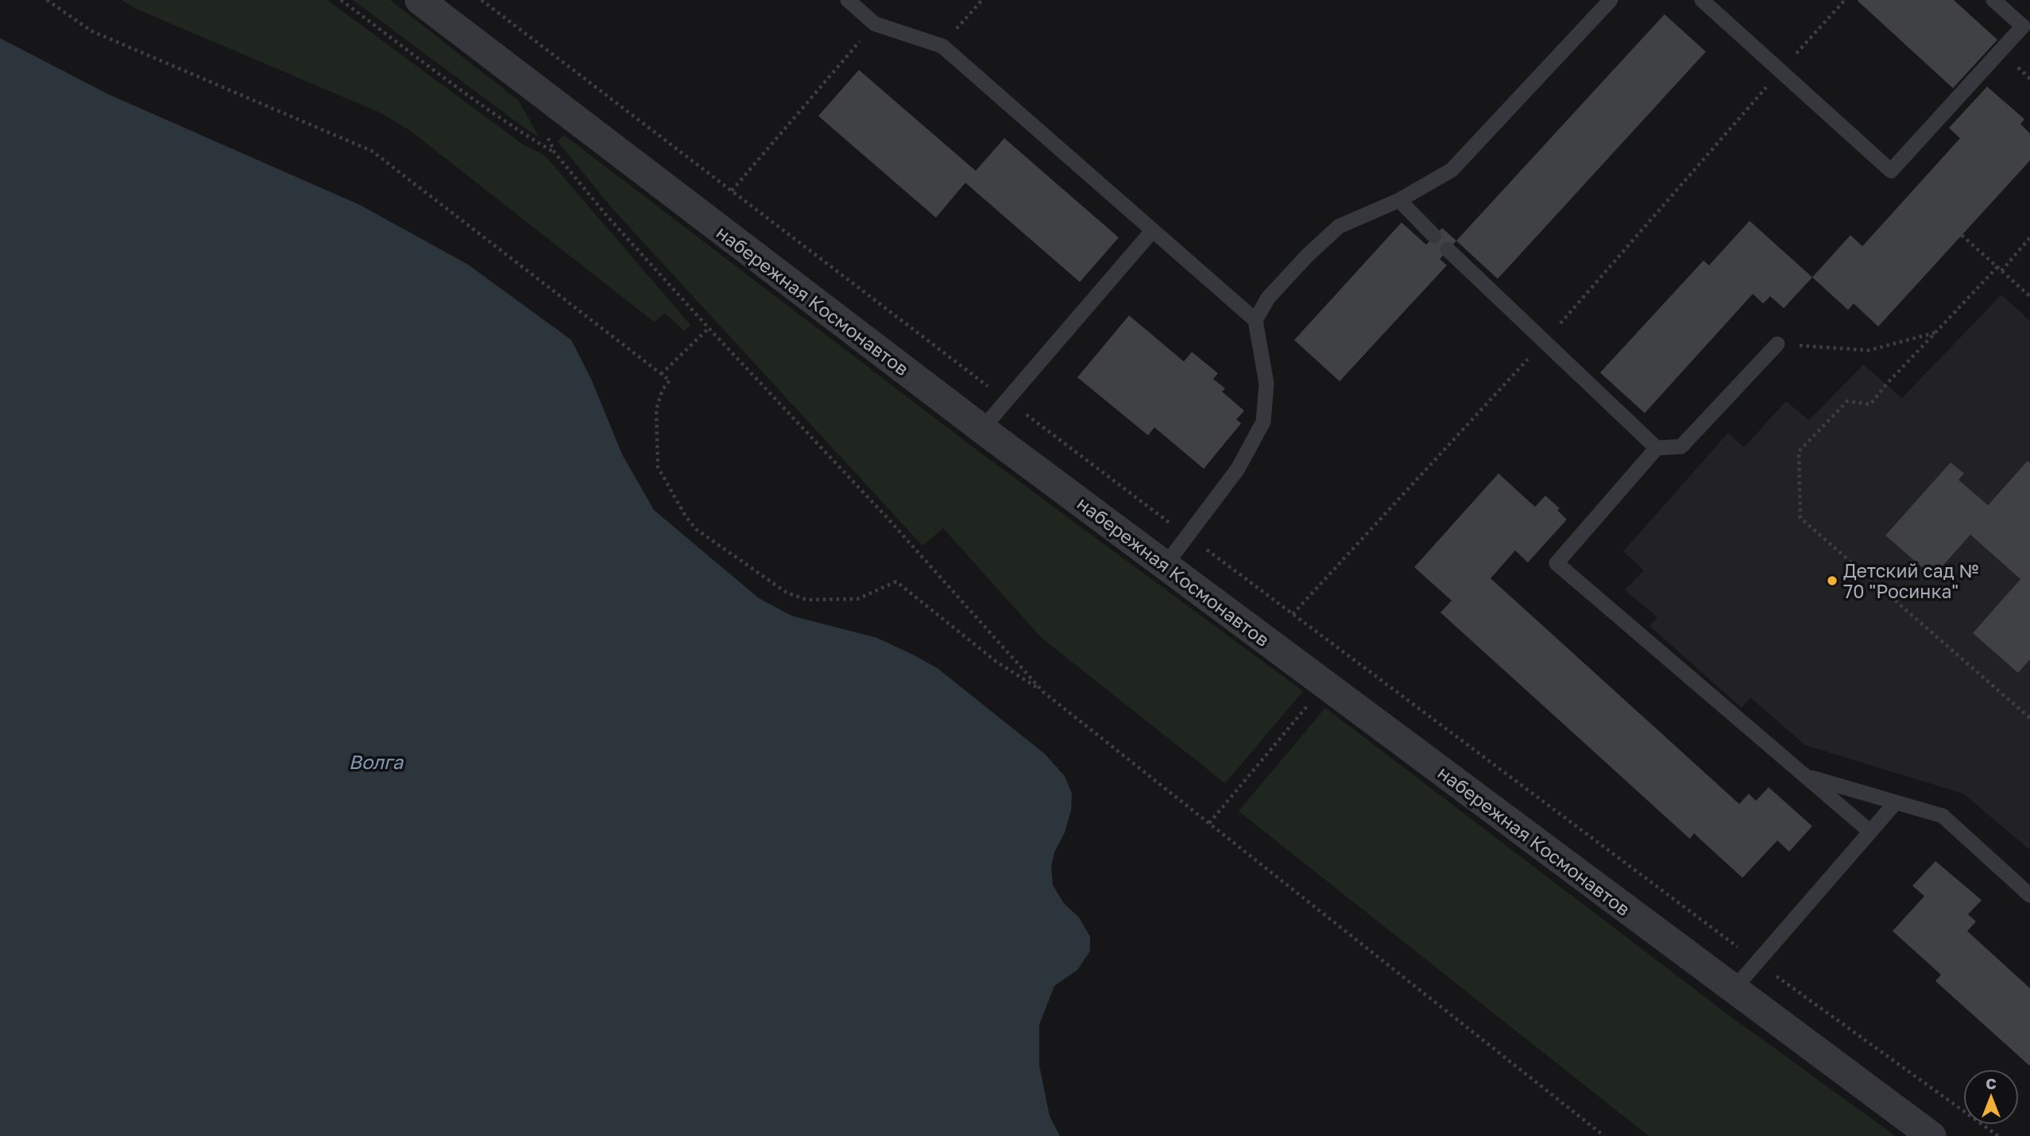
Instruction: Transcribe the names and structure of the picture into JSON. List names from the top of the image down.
{
  "streets": {
    "street": ["набережная Космонавтов"]
  },
  "water": ["Волга"],
  "places": ["Детский сад № 70 \"Росинка\""],
  "north": "top"
}
